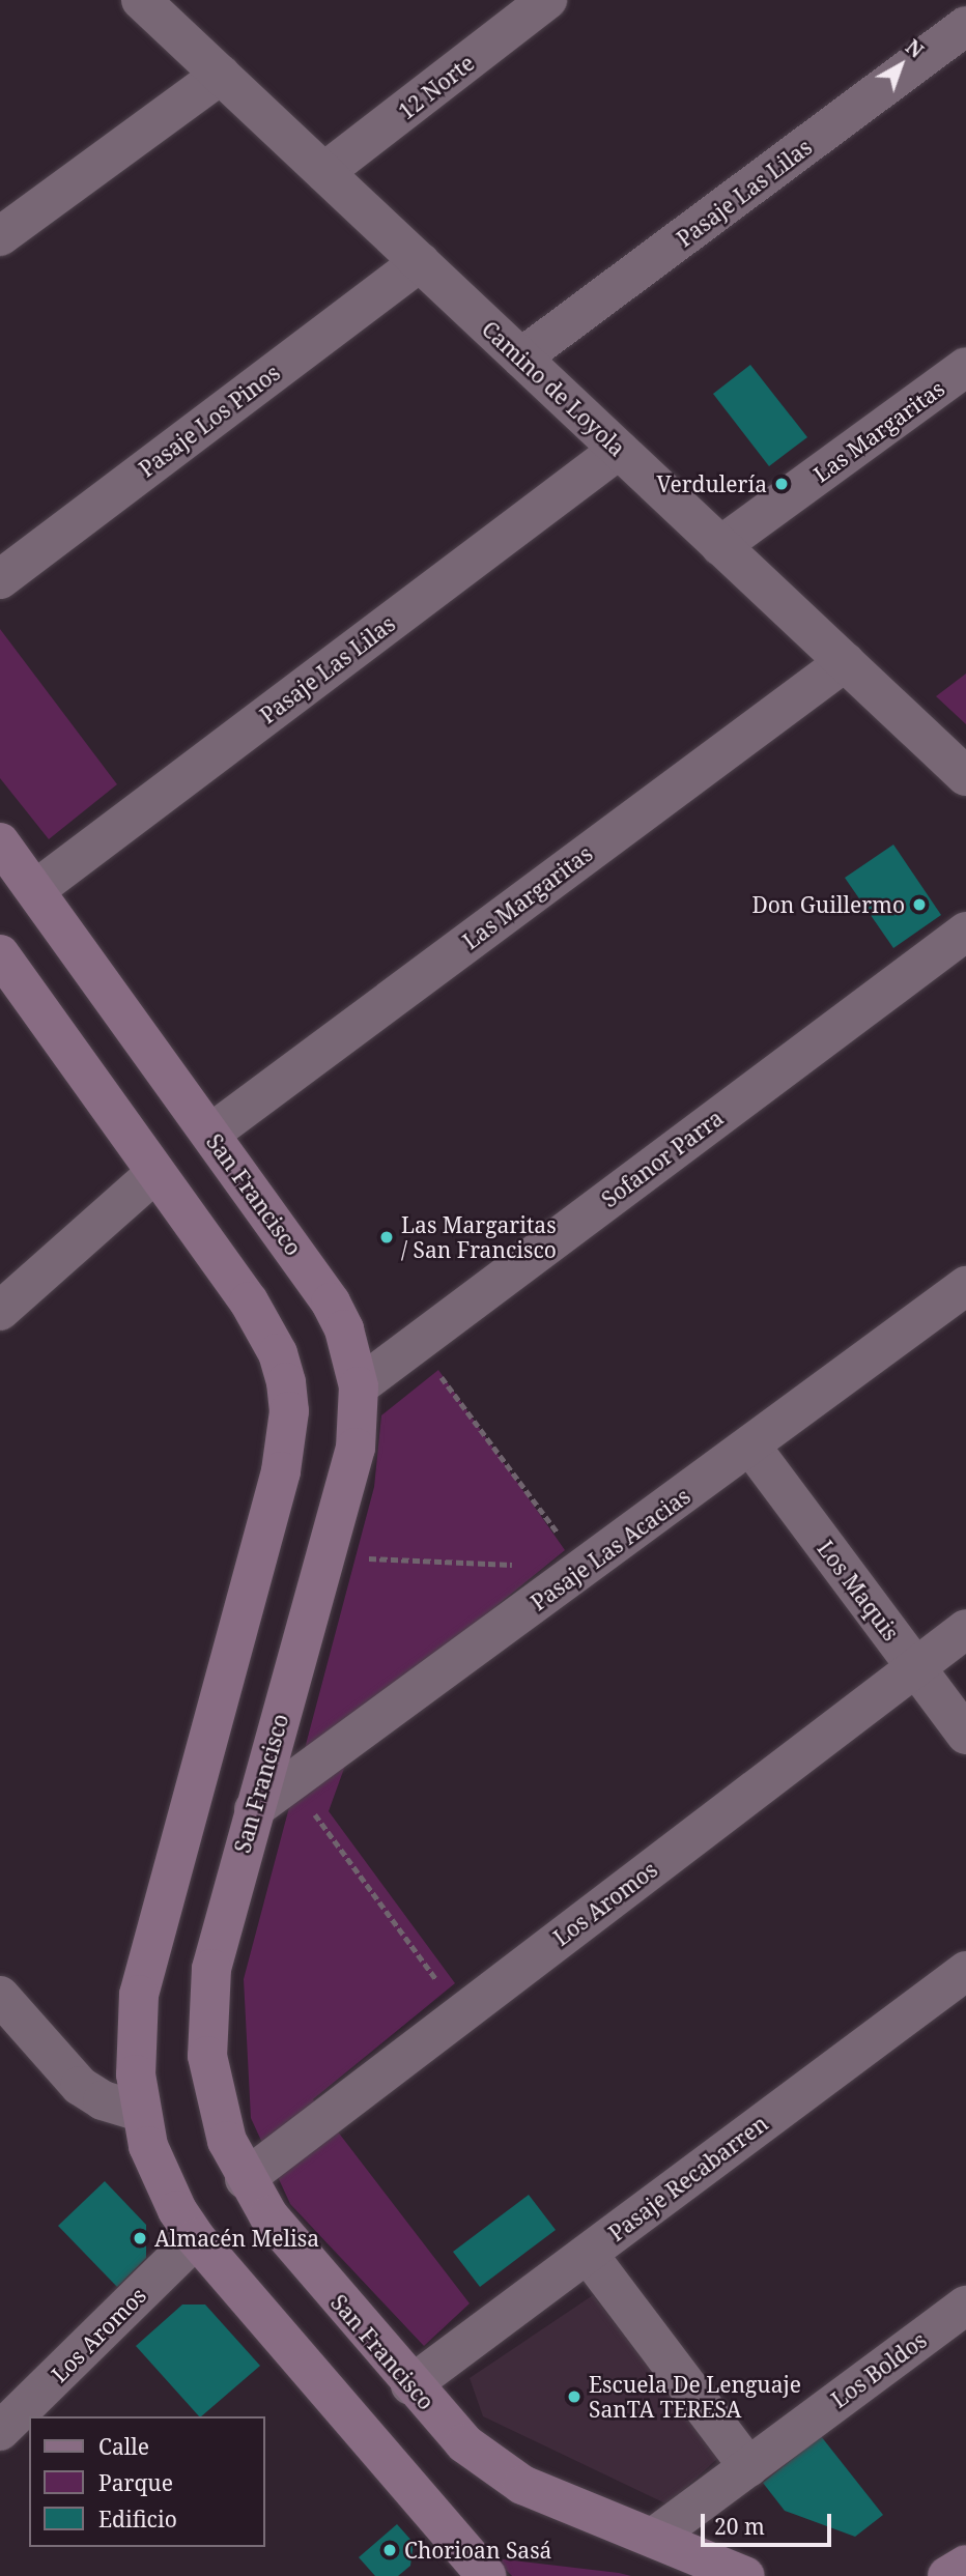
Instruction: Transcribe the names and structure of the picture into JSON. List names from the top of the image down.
{
  "streets": {
    "main road": ["San Francisco"],
    "street": [
      "12 Norte",
      "Pasaje Las Lilas",
      "Camino de Loyola",
      "Pasaje Los Pinos",
      "Las Margaritas",
      "Sofanor Parra",
      "Pasaje Las Acacias",
      "Los Maquis",
      "Los Aromos",
      "Pasaje Recabarren",
      "Los Boldos"
    ]
  },
  "crossings": [
    ["12 Norte", "Camino de Loyola"],
    ["Pasaje Las Lilas", "Camino de Loyola"],
    ["Pasaje Las Lilas", "San Francisco"],
    ["Camino de Loyola", "Pasaje Los Pinos"],
    ["Camino de Loyola", "Las Margaritas"],
    ["Las Margaritas", "San Francisco"],
    ["Sofanor Parra", "San Francisco"],
    ["San Francisco", "Pasaje Las Acacias"],
    ["San Francisco", "Los Aromos"],
    ["San Francisco", "Pasaje Recabarren"],
    ["San Francisco", "Los Boldos"],
    ["Pasaje Las Acacias", "Los Maquis"],
    ["Los Maquis", "Los Aromos"]
  ],
  "places": [
    "Verdulería",
    "Don Guillermo",
    "Las Margaritas / San Francisco",
    "Almacén Melisa",
    "Escuela De Lenguaje SanTA TERESA",
    "Chorioan Sasá"
  ],
  "legend": ["Calle", "Parque", "Edificio"],
  "scale_bar": "20 m",
  "north": "top right"
}
